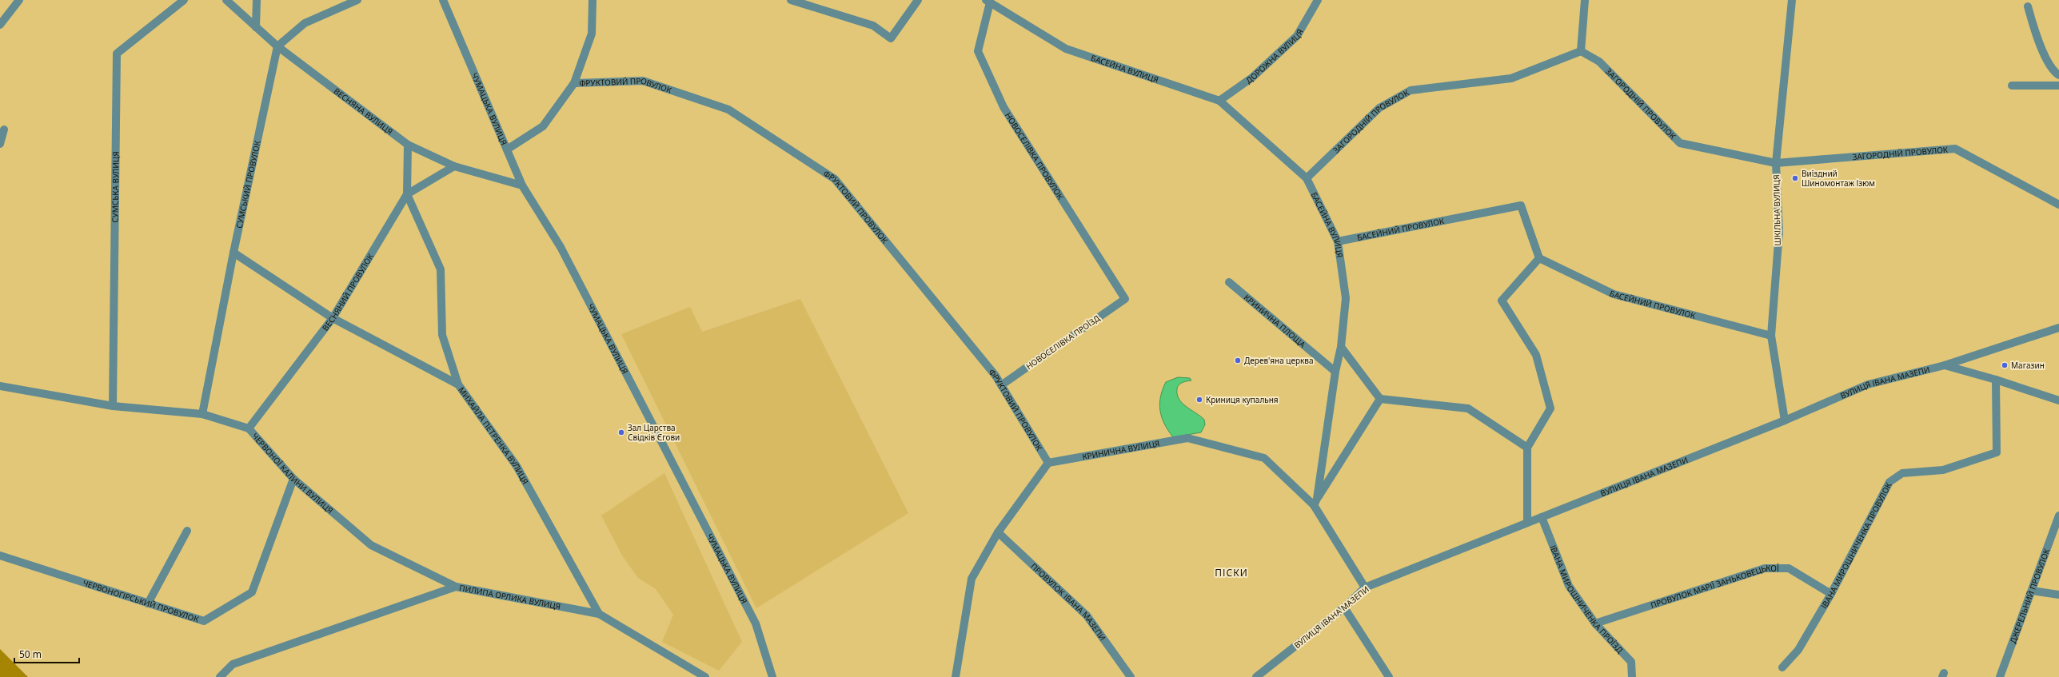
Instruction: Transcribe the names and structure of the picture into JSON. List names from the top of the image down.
{
  "streets": {
    "street": [
      "ДОРОЖНА ВУЛИЦЯ",
      "БАСЕЙНА ВУЛИЦЯ",
      "ФРУКТОВИЙ ПРОВУЛОК",
      "ЗАГОРОДНІЙ ПРОВУЛОК",
      "ЧУМАЦЬКА ВУЛИЦЯ",
      "ВЕСНЯНА ВУЛИЦЯ",
      "НОВОСЕЛІВКА ПРОВУЛОК",
      "СУМСЬКИЙ ПРОВУЛОК",
      "СУМСЬКА ВУЛИЦЯ",
      "ШКІЛЬНА ВУЛИЦЯ",
      "БАСЕЙНИЙ ПРОВУЛОК",
      "ВЕСНЯНИЙ ПРОВУЛОК",
      "КРИНИЧНА ПЛОЩА",
      "НОВОСЕЛІВКА ПРОЇЗД",
      "ВУЛИЦЯ ІВАНА МАЗЕПИ",
      "МИХАЙЛА ПЕТРЕНКА ВУЛИЦЯ",
      "КРИНИЧНА ВУЛИЦЯ",
      "ЧЕРВОНОЇ КАЛИНИ ВУЛИЦЯ",
      "ІВАНА МИРОШНИЧЕНКА ПРОВУЛОК",
      "ПРОВУЛОК МАРІЇ ЗАНЬКОВЕЦЬКОЇ",
      "ДЖЕРЕЛЬНИЙ ПРОВУЛОК",
      "ПИЛИПА ОРЛИКА ВУЛИЦЯ",
      "ІВАНА МИРОШНИЧЕНКА ПРОЇЗД",
      "ЧЕРВОНОГІРСЬКИЙ ПРОВУЛОК",
      "ПРОВУЛОК ІВАНА МАЗЕПИ"
    ]
  },
  "crossings": [
    ["ДОРОЖНА ВУЛИЦЯ", "БАСЕЙНА ВУЛИЦЯ"],
    ["БАСЕЙНА ВУЛИЦЯ", "ЗАГОРОДНІЙ ПРОВУЛОК"],
    ["БАСЕЙНА ВУЛИЦЯ", "НОВОСЕЛІВКА ПРОВУЛОК"],
    ["БАСЕЙНА ВУЛИЦЯ", "БАСЕЙНИЙ ПРОВУЛОК"],
    ["ФРУКТОВИЙ ПРОВУЛОК", "НОВОСЕЛІВКА ПРОЇЗД"],
    ["ФРУКТОВИЙ ПРОВУЛОК", "КРИНИЧНА ВУЛИЦЯ"],
    ["ЗАГОРОДНІЙ ПРОВУЛОК", "ШКІЛЬНА ВУЛИЦЯ"],
    ["ЧУМАЦЬКА ВУЛИЦЯ", "ВЕСНЯНА ВУЛИЦЯ"],
    ["ВЕСНЯНА ВУЛИЦЯ", "СУМСЬКИЙ ПРОВУЛОК"],
    ["ВЕСНЯНА ВУЛИЦЯ", "ВЕСНЯНИЙ ПРОВУЛОК"],
    ["НОВОСЕЛІВКА ПРОВУЛОК", "НОВОСЕЛІВКА ПРОЇЗД"],
    ["СУМСЬКИЙ ПРОВУЛОК", "МИХАЙЛА ПЕТРЕНКА ВУЛИЦЯ"],
    ["СУМСЬКИЙ ПРОВУЛОК", "ЧЕРВОНОЇ КАЛИНИ ВУЛИЦЯ"],
    ["СУМСЬКА ВУЛИЦЯ", "ЧЕРВОНОЇ КАЛИНИ ВУЛИЦЯ"],
    ["ШКІЛЬНА ВУЛИЦЯ", "БАСЕЙНИЙ ПРОВУЛОК"],
    ["ШКІЛЬНА ВУЛИЦЯ", "ВУЛИЦЯ ІВАНА МАЗЕПИ"],
    ["ВЕСНЯНИЙ ПРОВУЛОК", "МИХАЙЛА ПЕТРЕНКА ВУЛИЦЯ"],
    ["ВЕСНЯНИЙ ПРОВУЛОК", "ЧЕРВОНОЇ КАЛИНИ ВУЛИЦЯ"],
    ["ВУЛИЦЯ ІВАНА МАЗЕПИ", "КРИНИЧНА ВУЛИЦЯ"],
    ["ВУЛИЦЯ ІВАНА МАЗЕПИ", "ІВАНА МИРОШНИЧЕНКА ПРОЇЗД"],
    ["МИХАЙЛА ПЕТРЕНКА ВУЛИЦЯ", "ПИЛИПА ОРЛИКА ВУЛИЦЯ"],
    ["ЧЕРВОНОЇ КАЛИНИ ВУЛИЦЯ", "ПИЛИПА ОРЛИКА ВУЛИЦЯ"],
    ["ЧЕРВОНОЇ КАЛИНИ ВУЛИЦЯ", "ЧЕРВОНОГІРСЬКИЙ ПРОВУЛОК"],
    ["ІВАНА МИРОШНИЧЕНКА ПРОВУЛОК", "ПРОВУЛОК МАРІЇ ЗАНЬКОВЕЦЬКОЇ"],
    ["ПРОВУЛОК МАРІЇ ЗАНЬКОВЕЦЬКОЇ", "ІВАНА МИРОШНИЧЕНКА ПРОЇЗД"]
  ],
  "districts": ["ПІСКИ"],
  "places": [
    "Виїздний Шиномонтаж Ізюм",
    "Дерев'яна церква",
    "Магазин",
    "Криниця купальня",
    "Зал Царства Свідків Єгови"
  ],
  "scale_bar": "50 m"
}
